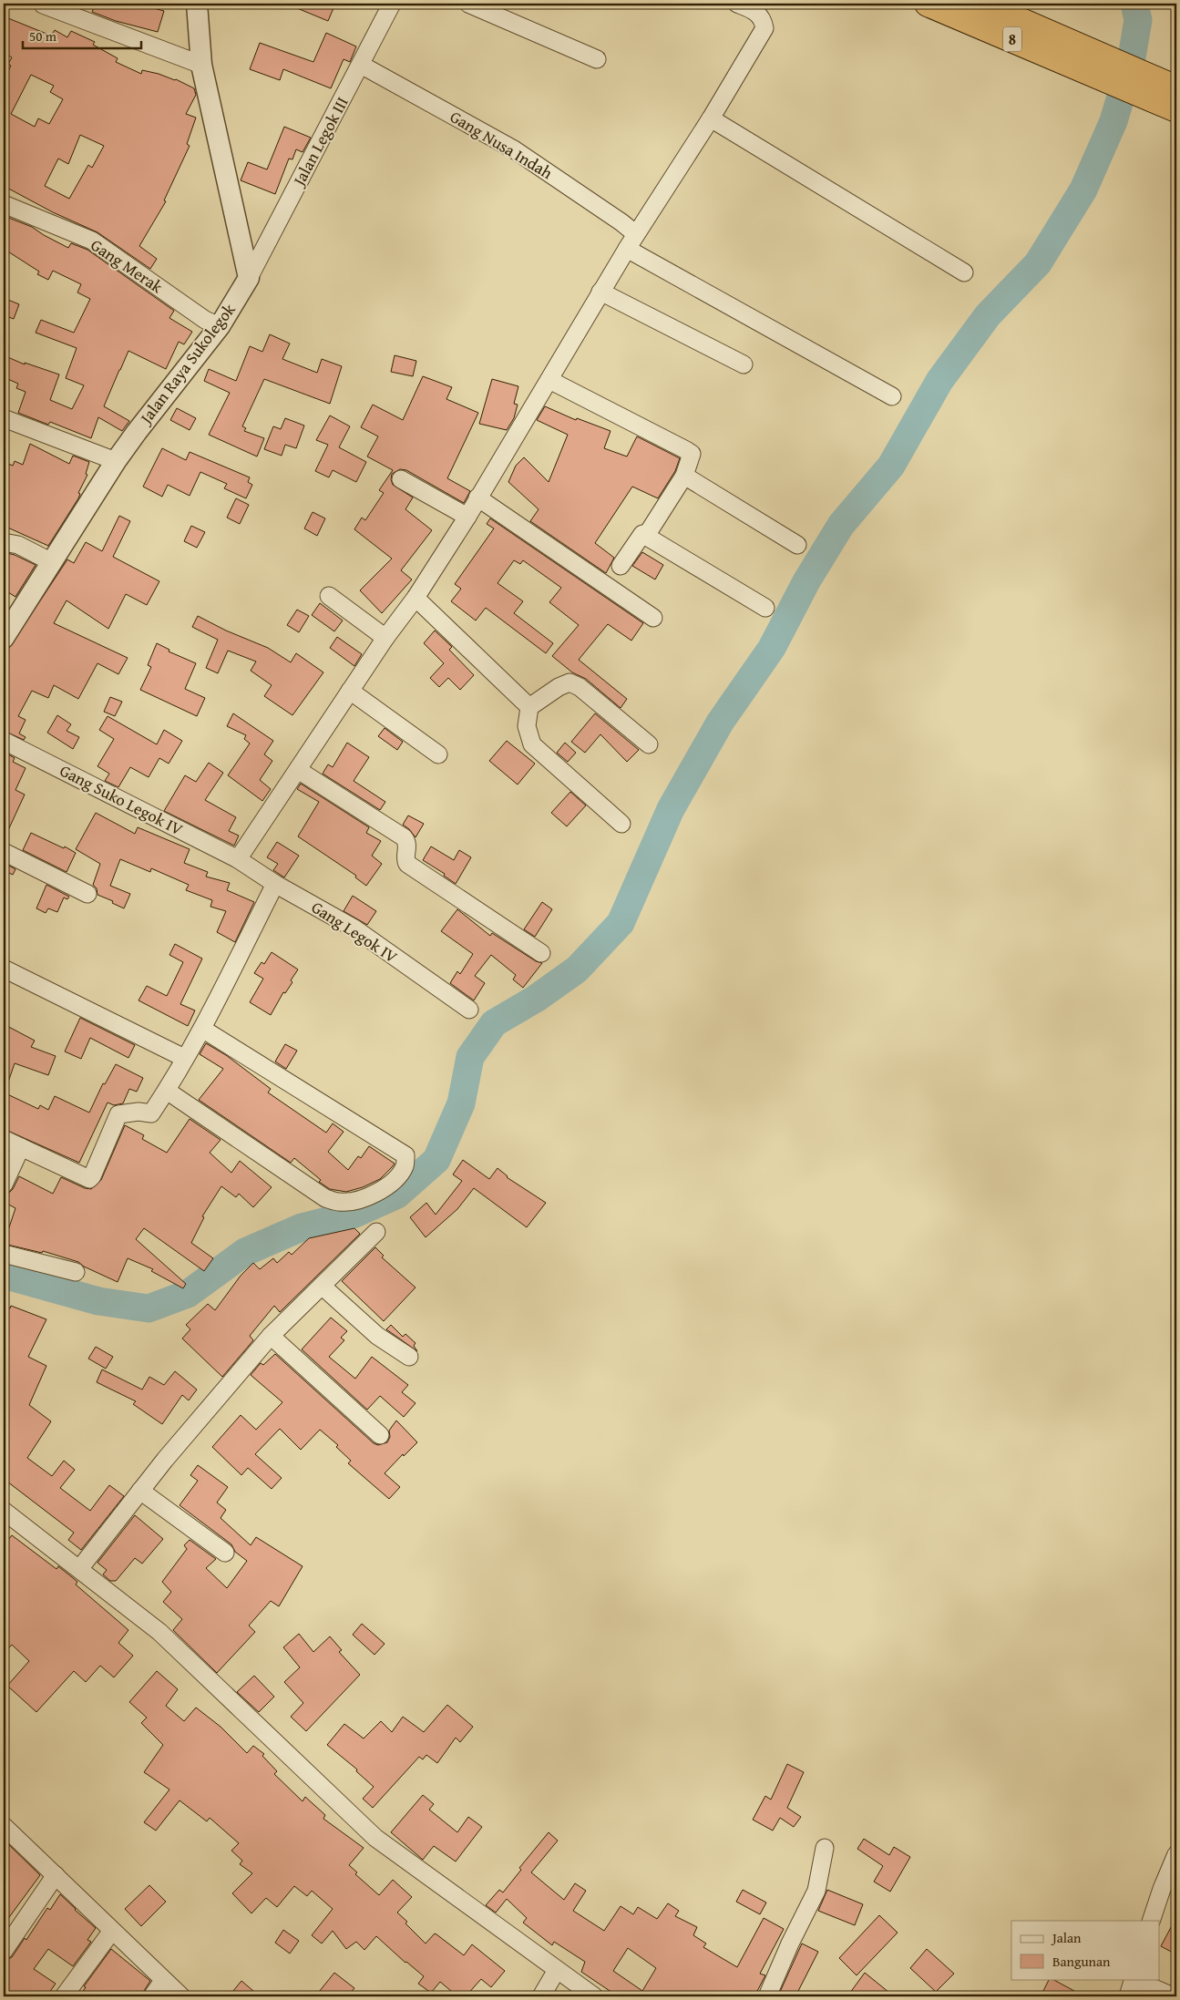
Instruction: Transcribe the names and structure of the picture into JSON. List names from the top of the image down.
{
  "streets": {
    "highway": ["8"],
    "street": [
      "Jalan Legok III",
      "Gang Nusa Indah",
      "Gang Merak",
      "Jalan Raya Sukolegok",
      "Gang Suko Legok IV",
      "Gang Legok IV"
    ]
  },
  "crossings": [
    ["Jalan Legok III", "Gang Nusa Indah"],
    ["Jalan Legok III", "Jalan Raya Sukolegok"],
    ["Gang Merak", "Jalan Raya Sukolegok"],
    ["Gang Suko Legok IV", "Gang Legok IV"]
  ],
  "legend": ["Jalan", "Bangunan"],
  "scale_bar": "50 m"
}
